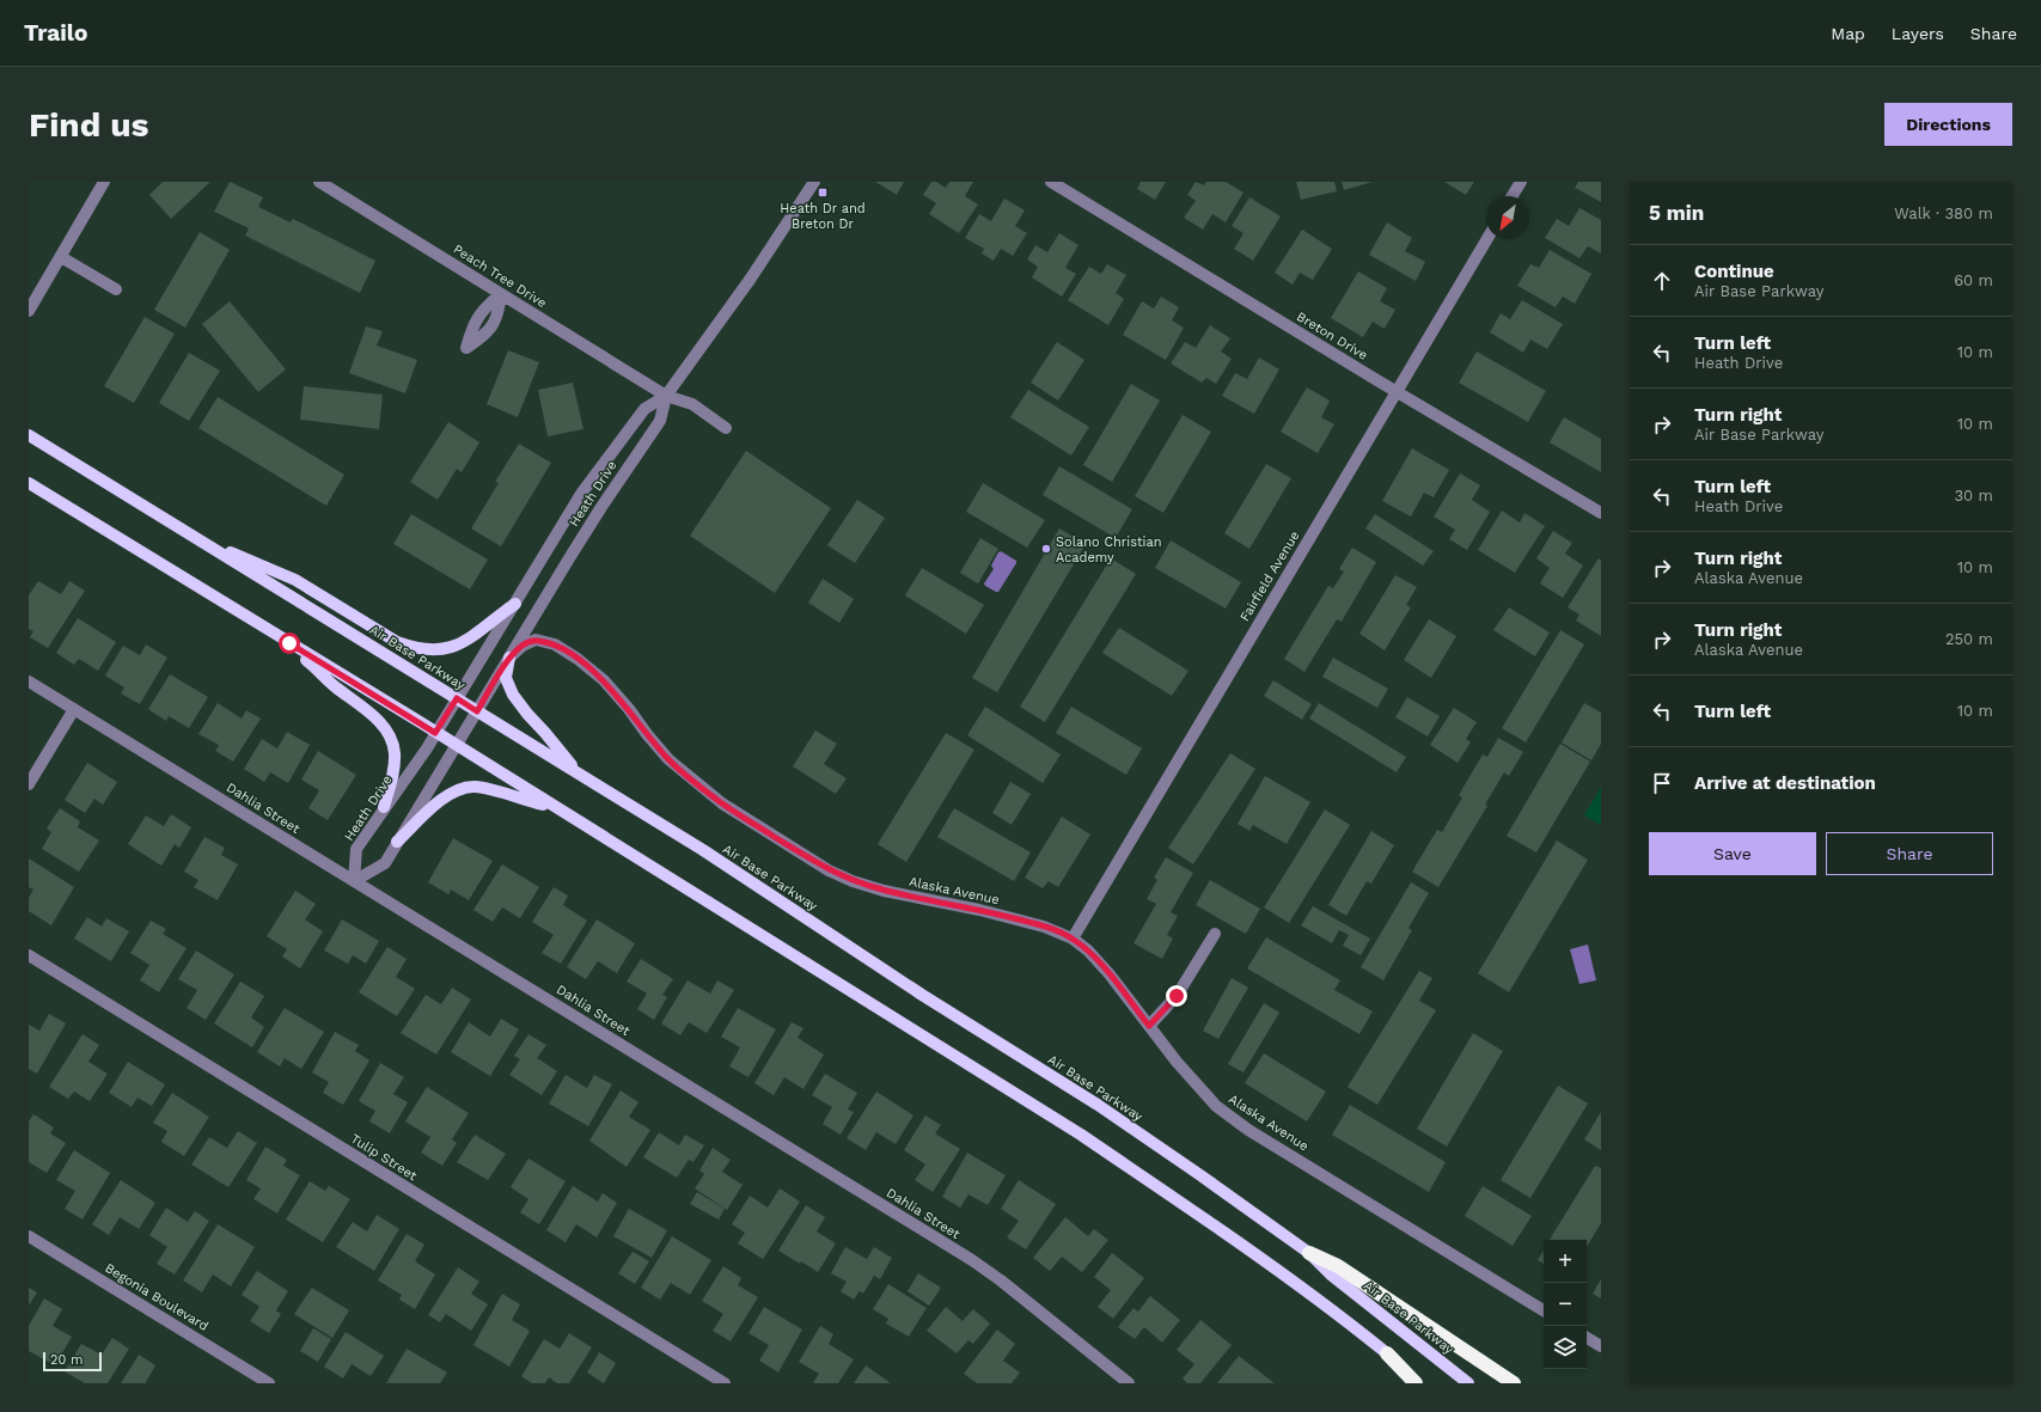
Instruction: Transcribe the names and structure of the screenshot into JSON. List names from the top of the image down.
{
  "streets": {
    "main road": ["Air Base Parkway"],
    "street": [
      "Peach Tree Drive",
      "Breton Drive",
      "Heath Drive",
      "Fairfield Avenue",
      "Dahlia Street",
      "Alaska Avenue",
      "Tulip Street",
      "Begonia Boulevard"
    ]
  },
  "crossings": [
    ["Peach Tree Drive", "Heath Drive"],
    ["Breton Drive", "Fairfield Avenue"],
    ["Heath Drive", "Air Base Parkway"],
    ["Heath Drive", "Dahlia Street"],
    ["Heath Drive", "Alaska Avenue"],
    ["Fairfield Avenue", "Alaska Avenue"]
  ],
  "places": {
    "transit": ["Heath Dr and Breton Dr"],
    "other": ["Solano Christian Academy"]
  },
  "scale_bar": "20 m",
  "north": "bottom left",
  "page": {
    "header": "Trailo",
    "nav": ["Map", "Layers", "Share"],
    "buttons": [
      "Directions",
      ["Save", "Share"]
    ],
    "title": "Find us",
    "heading": ["5 min", "Walk · 380 m"],
    "list": [
      ["Continue", "Air Base Parkway", "60 m"],
      ["Turn left", "Heath Drive", "10 m"],
      ["Turn right", "Air Base Parkway", "10 m"],
      ["Turn left", "Heath Drive", "30 m"],
      ["Turn right", "Alaska Avenue", "10 m"],
      ["Turn right", "Alaska Avenue", "250 m"],
      ["Turn left", "10 m"],
      "Arrive at destination"
    ],
    "map_buttons": ["+", "−"],
    "scale": "20 m"
  }
}
